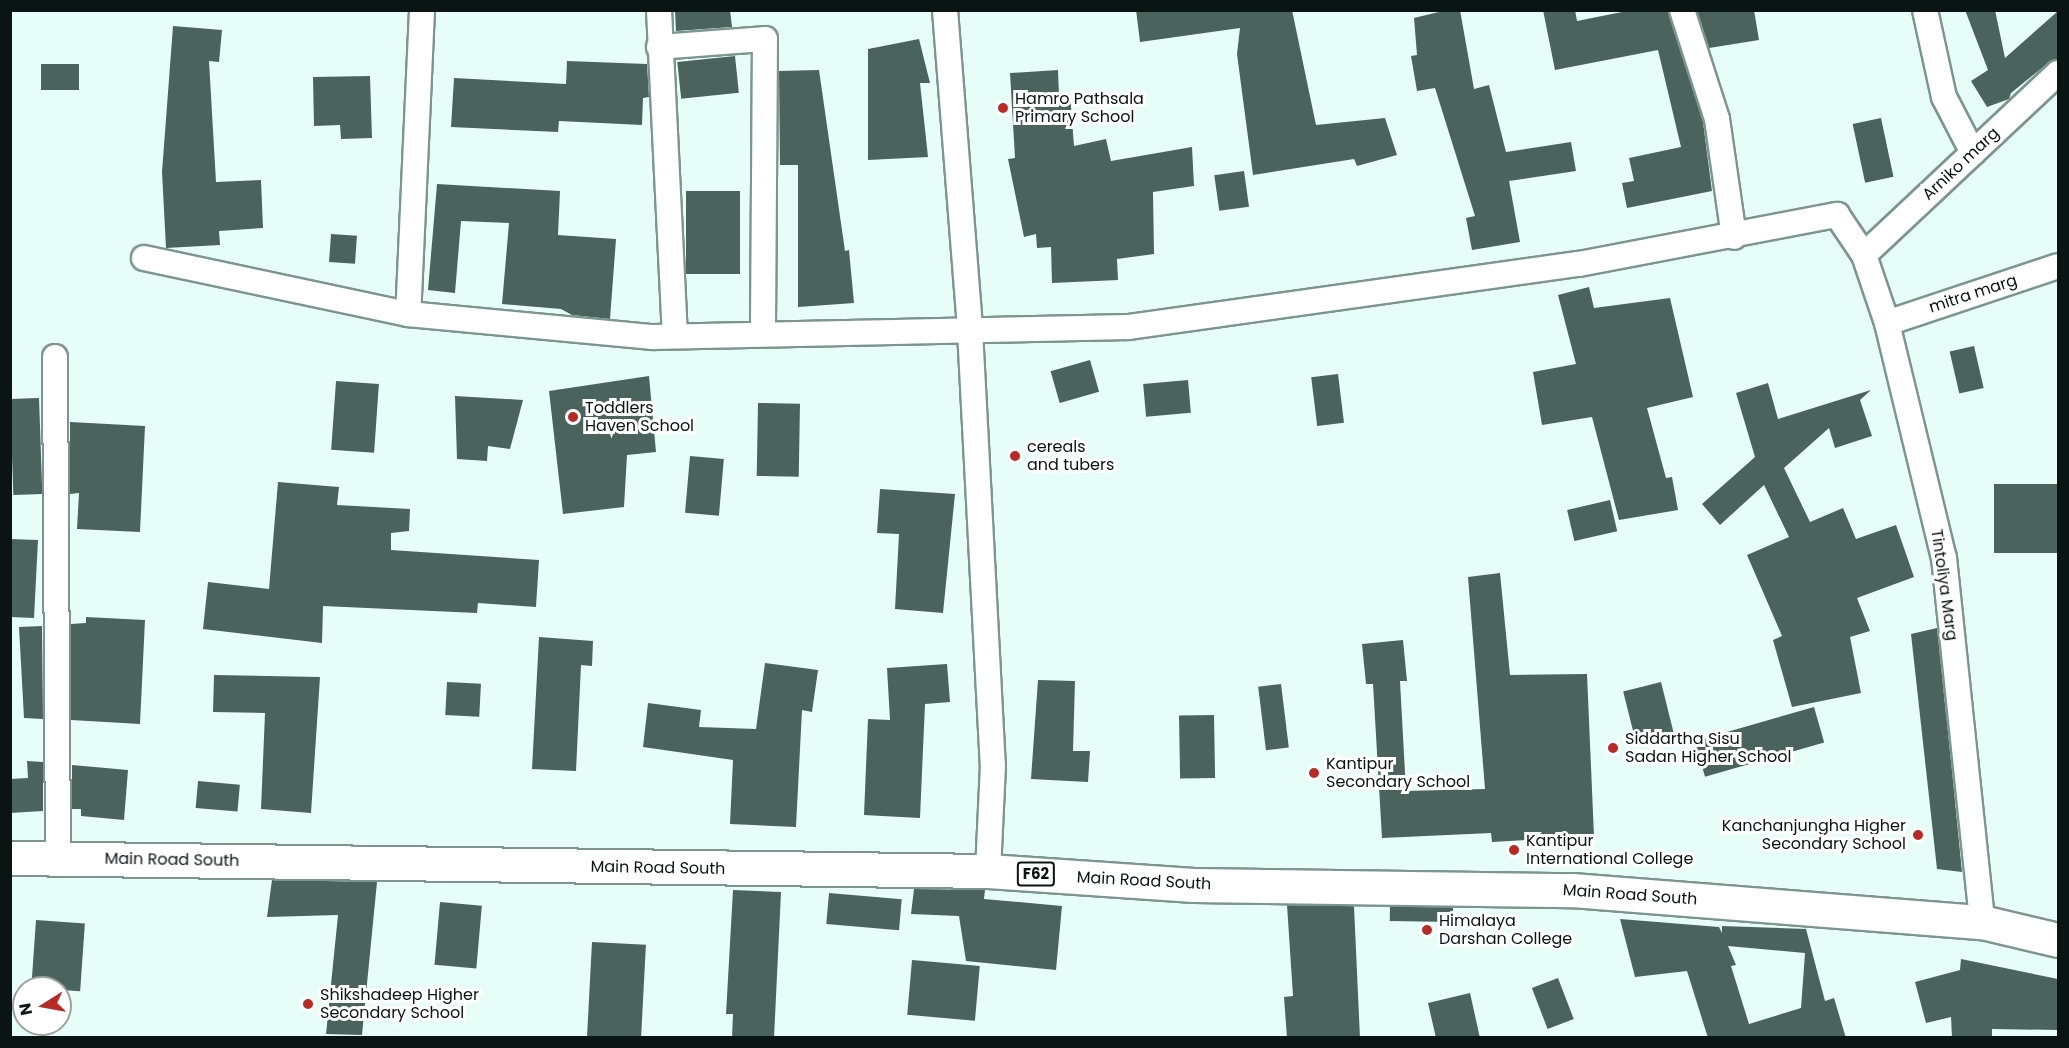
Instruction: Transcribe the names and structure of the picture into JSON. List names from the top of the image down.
{
  "streets": {
    "main road": ["Main Road South", "F62"],
    "street": ["Arniko marg", "mitra marg", "Tintoliya Marg"]
  },
  "crossings": [
    ["Arniko marg", "Tintoliya Marg"],
    ["mitra marg", "Tintoliya Marg"],
    ["Tintoliya Marg", "Main Road South"]
  ],
  "places": [
    "Hamro Pathsala Primary School",
    "Toddlers Haven School",
    "cereals and tubers",
    "Siddartha Sisu Sadan Higher School",
    "Kantipur Secondary School",
    "Kanchanjungha Higher Secondary School",
    "Kantipur International College",
    "Himalaya Darshan College",
    "Shikshadeep Higher Secondary School"
  ],
  "north": "left"
}
